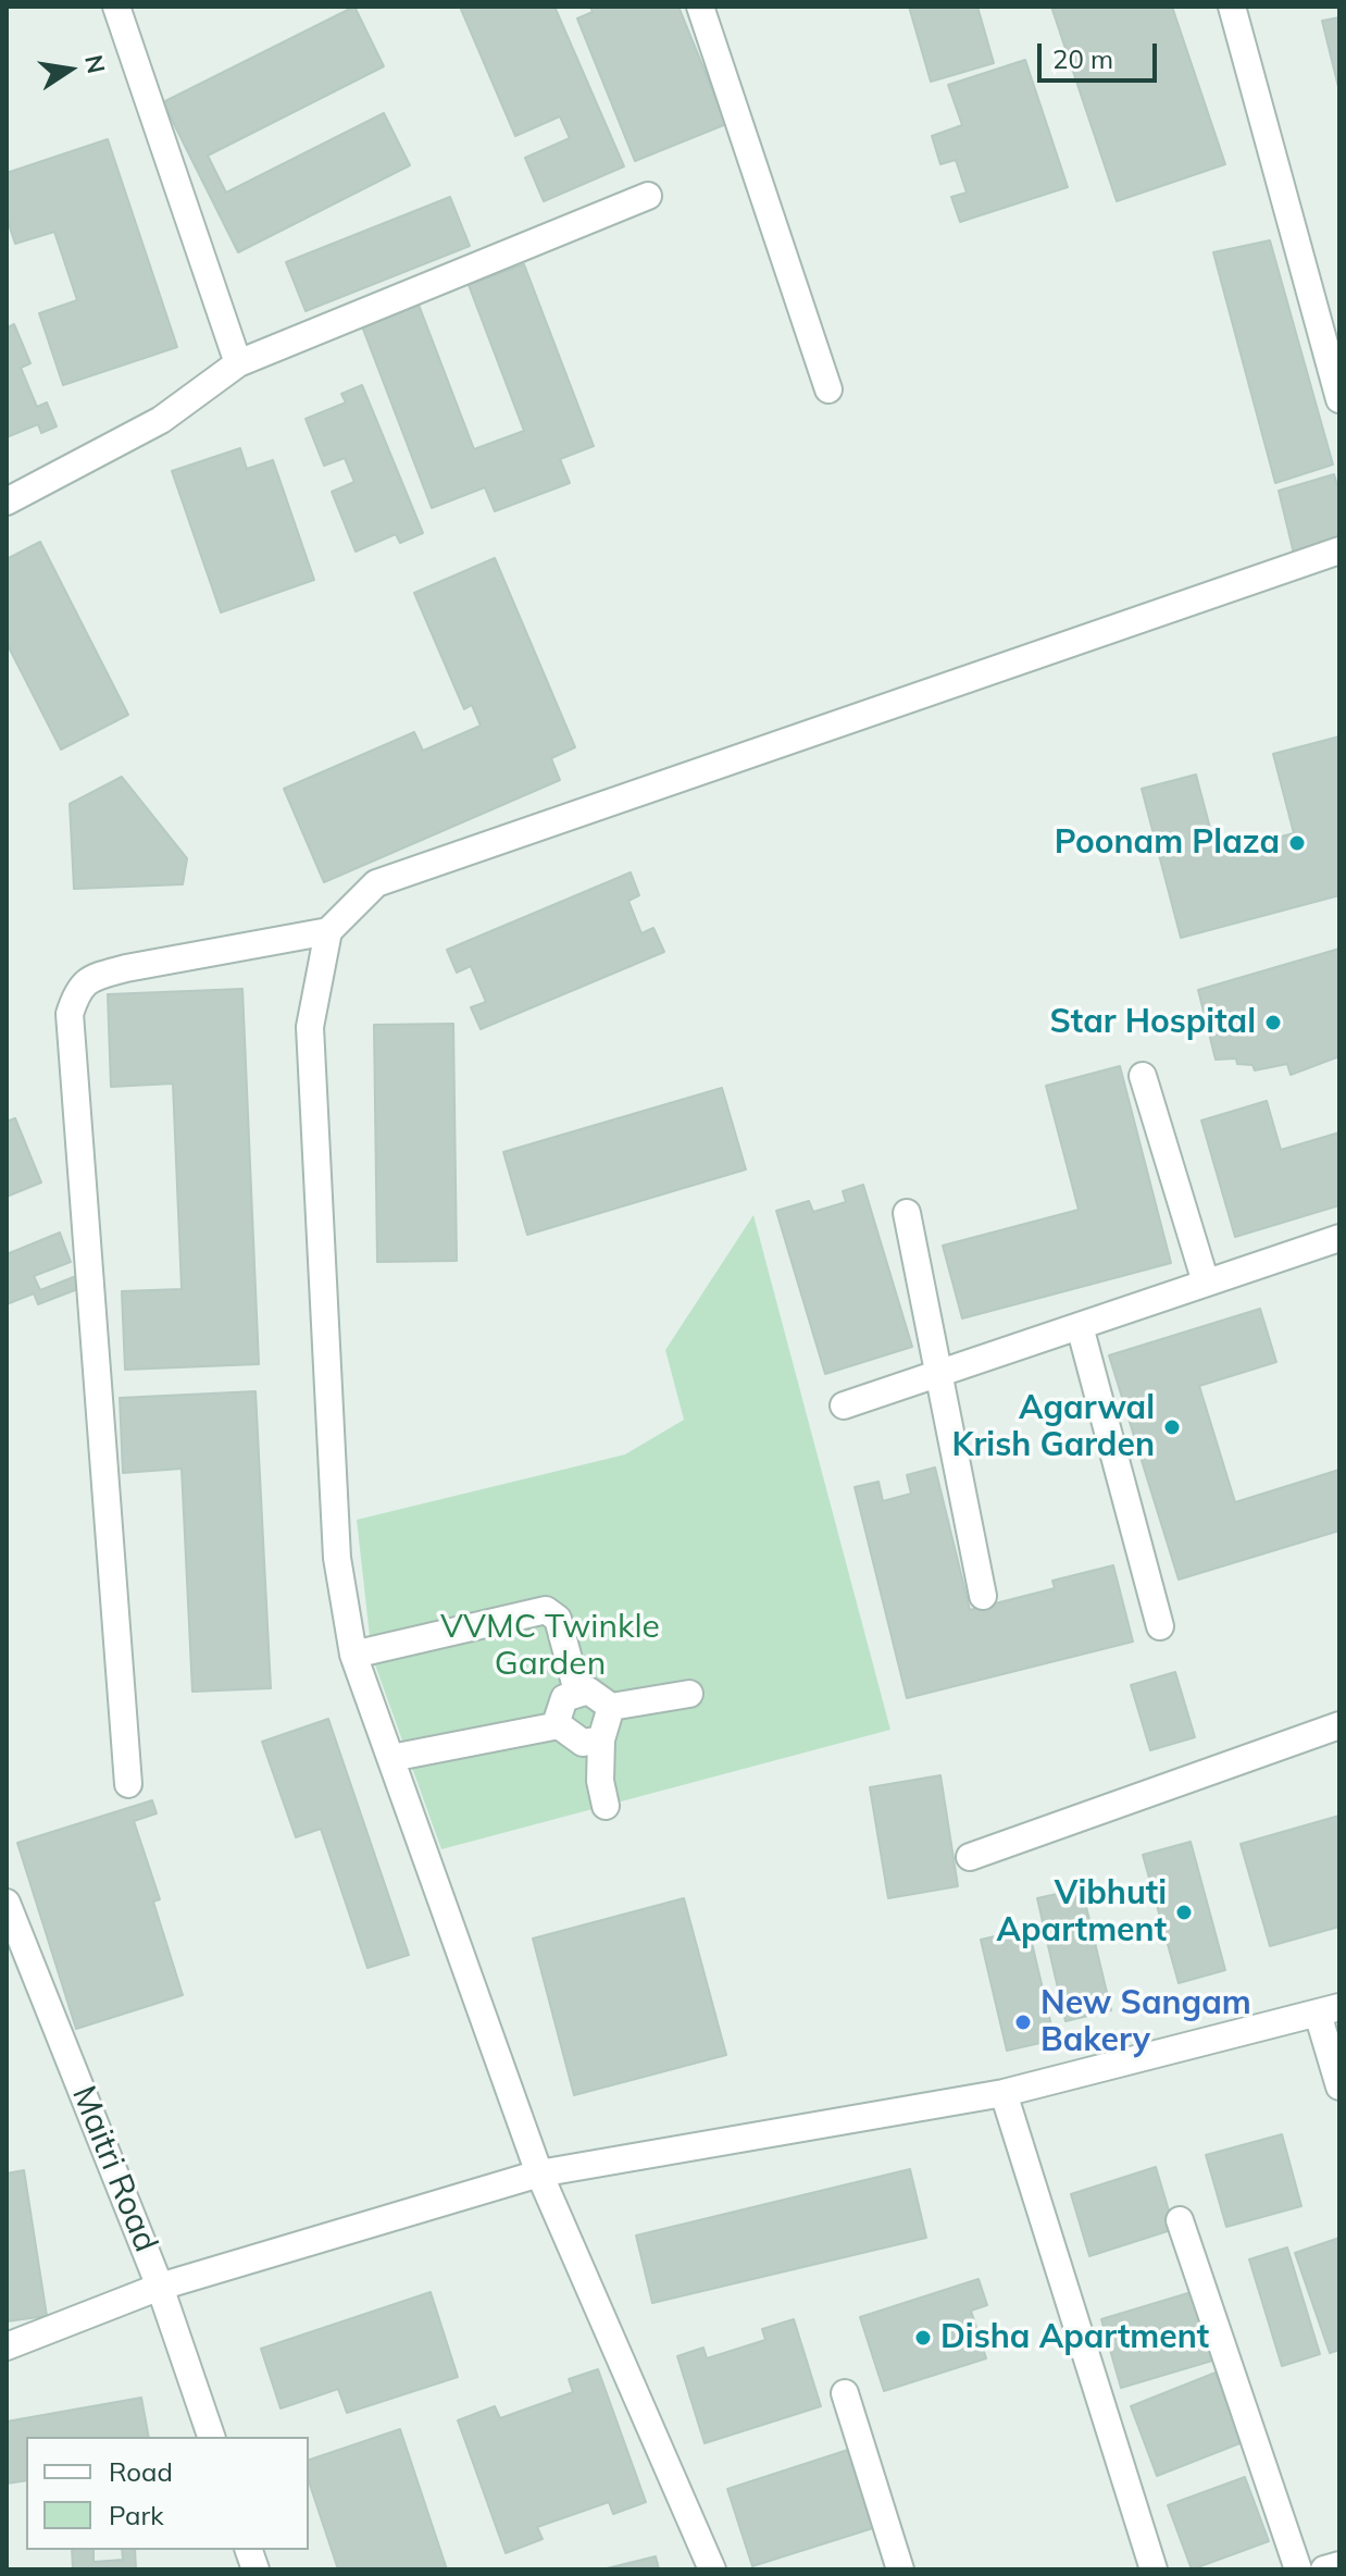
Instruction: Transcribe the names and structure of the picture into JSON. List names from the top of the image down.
{
  "streets": {
    "street": ["Maitri Road"]
  },
  "parks": ["VVMC Twinkle Garden"],
  "places": [
    "Poonam Plaza",
    "Star Hospital",
    "Agarwal Krish Garden",
    "Vibhuti Apartment",
    "New Sangam Bakery",
    "Disha Apartment"
  ],
  "legend": ["Road", "Park"],
  "scale_bar": "20 m",
  "north": "right"
}
